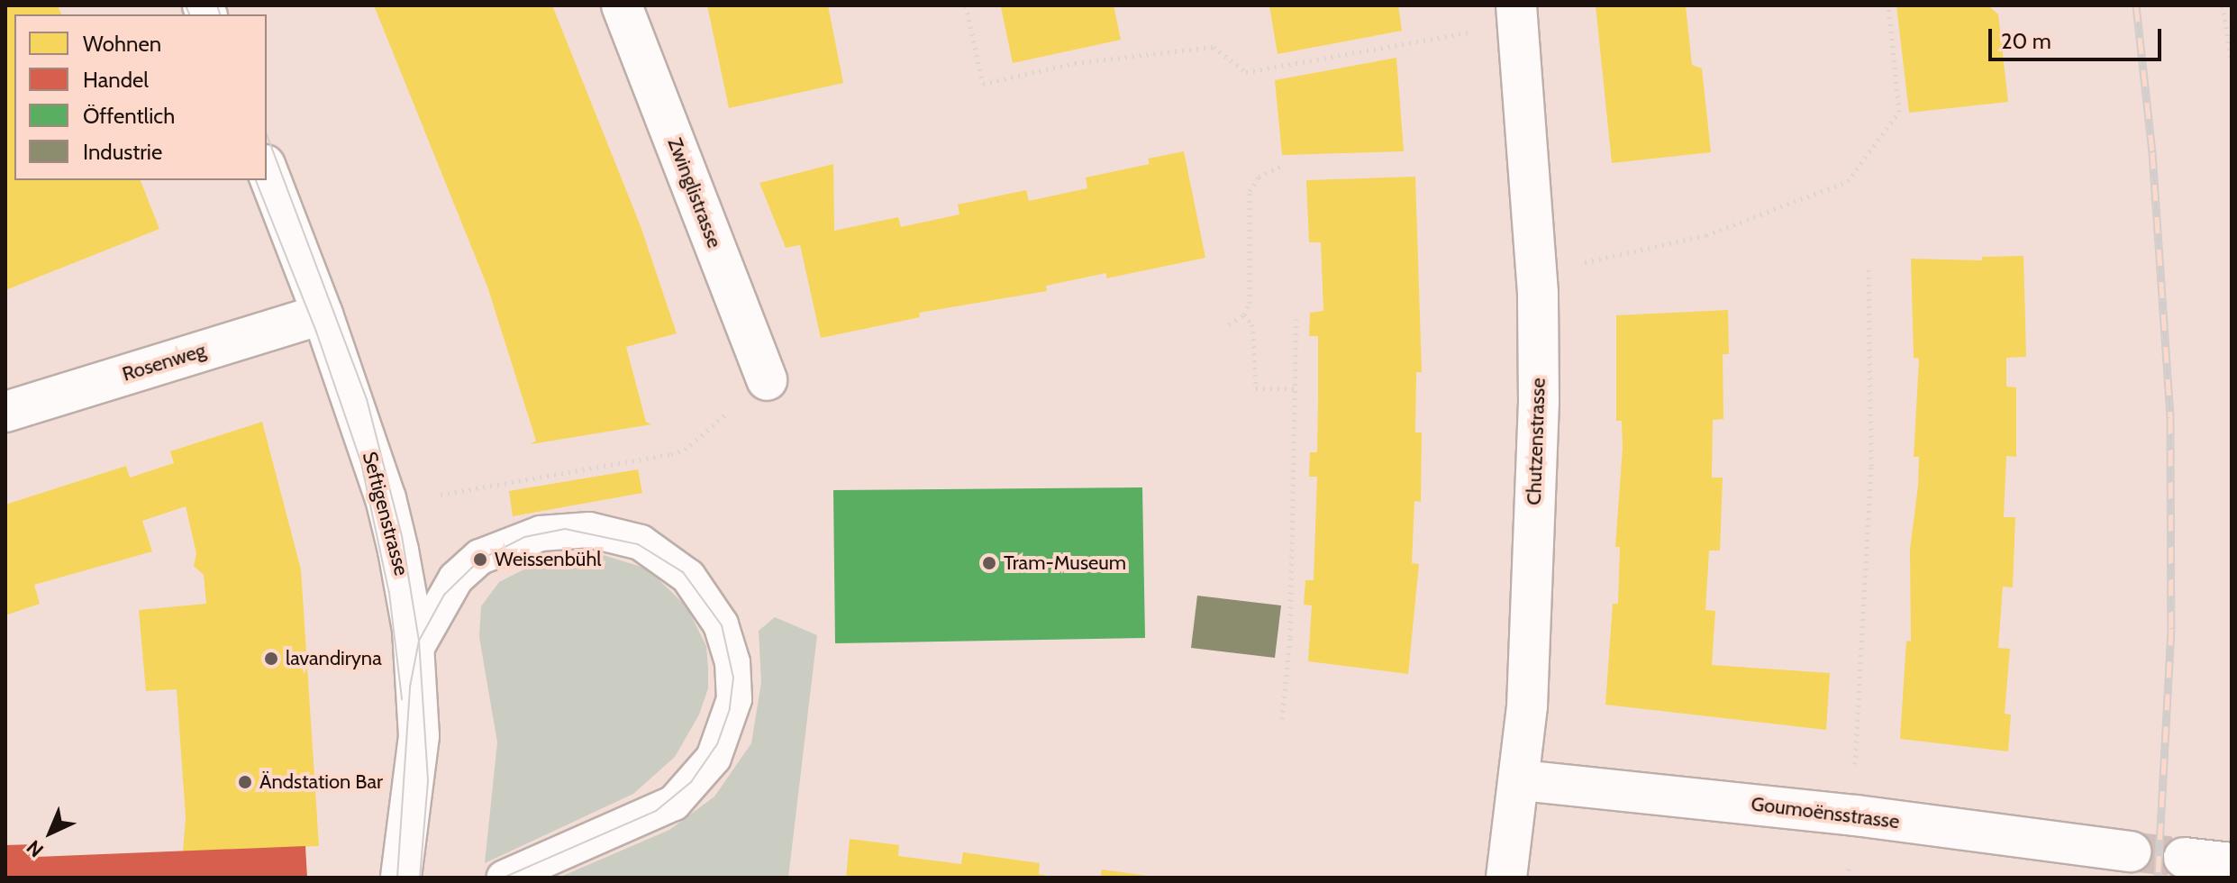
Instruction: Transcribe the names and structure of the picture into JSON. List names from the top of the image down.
{
  "streets": {
    "street": [
      "Zwinglistrasse",
      "Rosenweg",
      "Chutzenstrasse",
      "Seftigenstrasse",
      "Goumoënsstrasse"
    ]
  },
  "crossings": [
    ["Rosenweg", "Seftigenstrasse"],
    ["Chutzenstrasse", "Goumoënsstrasse"]
  ],
  "places": [
    "Weissenbühl",
    "Tram-Museum",
    "lavandiryna",
    "Ändstation Bar"
  ],
  "legend": [
    "Wohnen",
    "Handel",
    "Öffentlich",
    "Industrie"
  ],
  "scale_bar": "20 m",
  "north": "bottom left"
}
